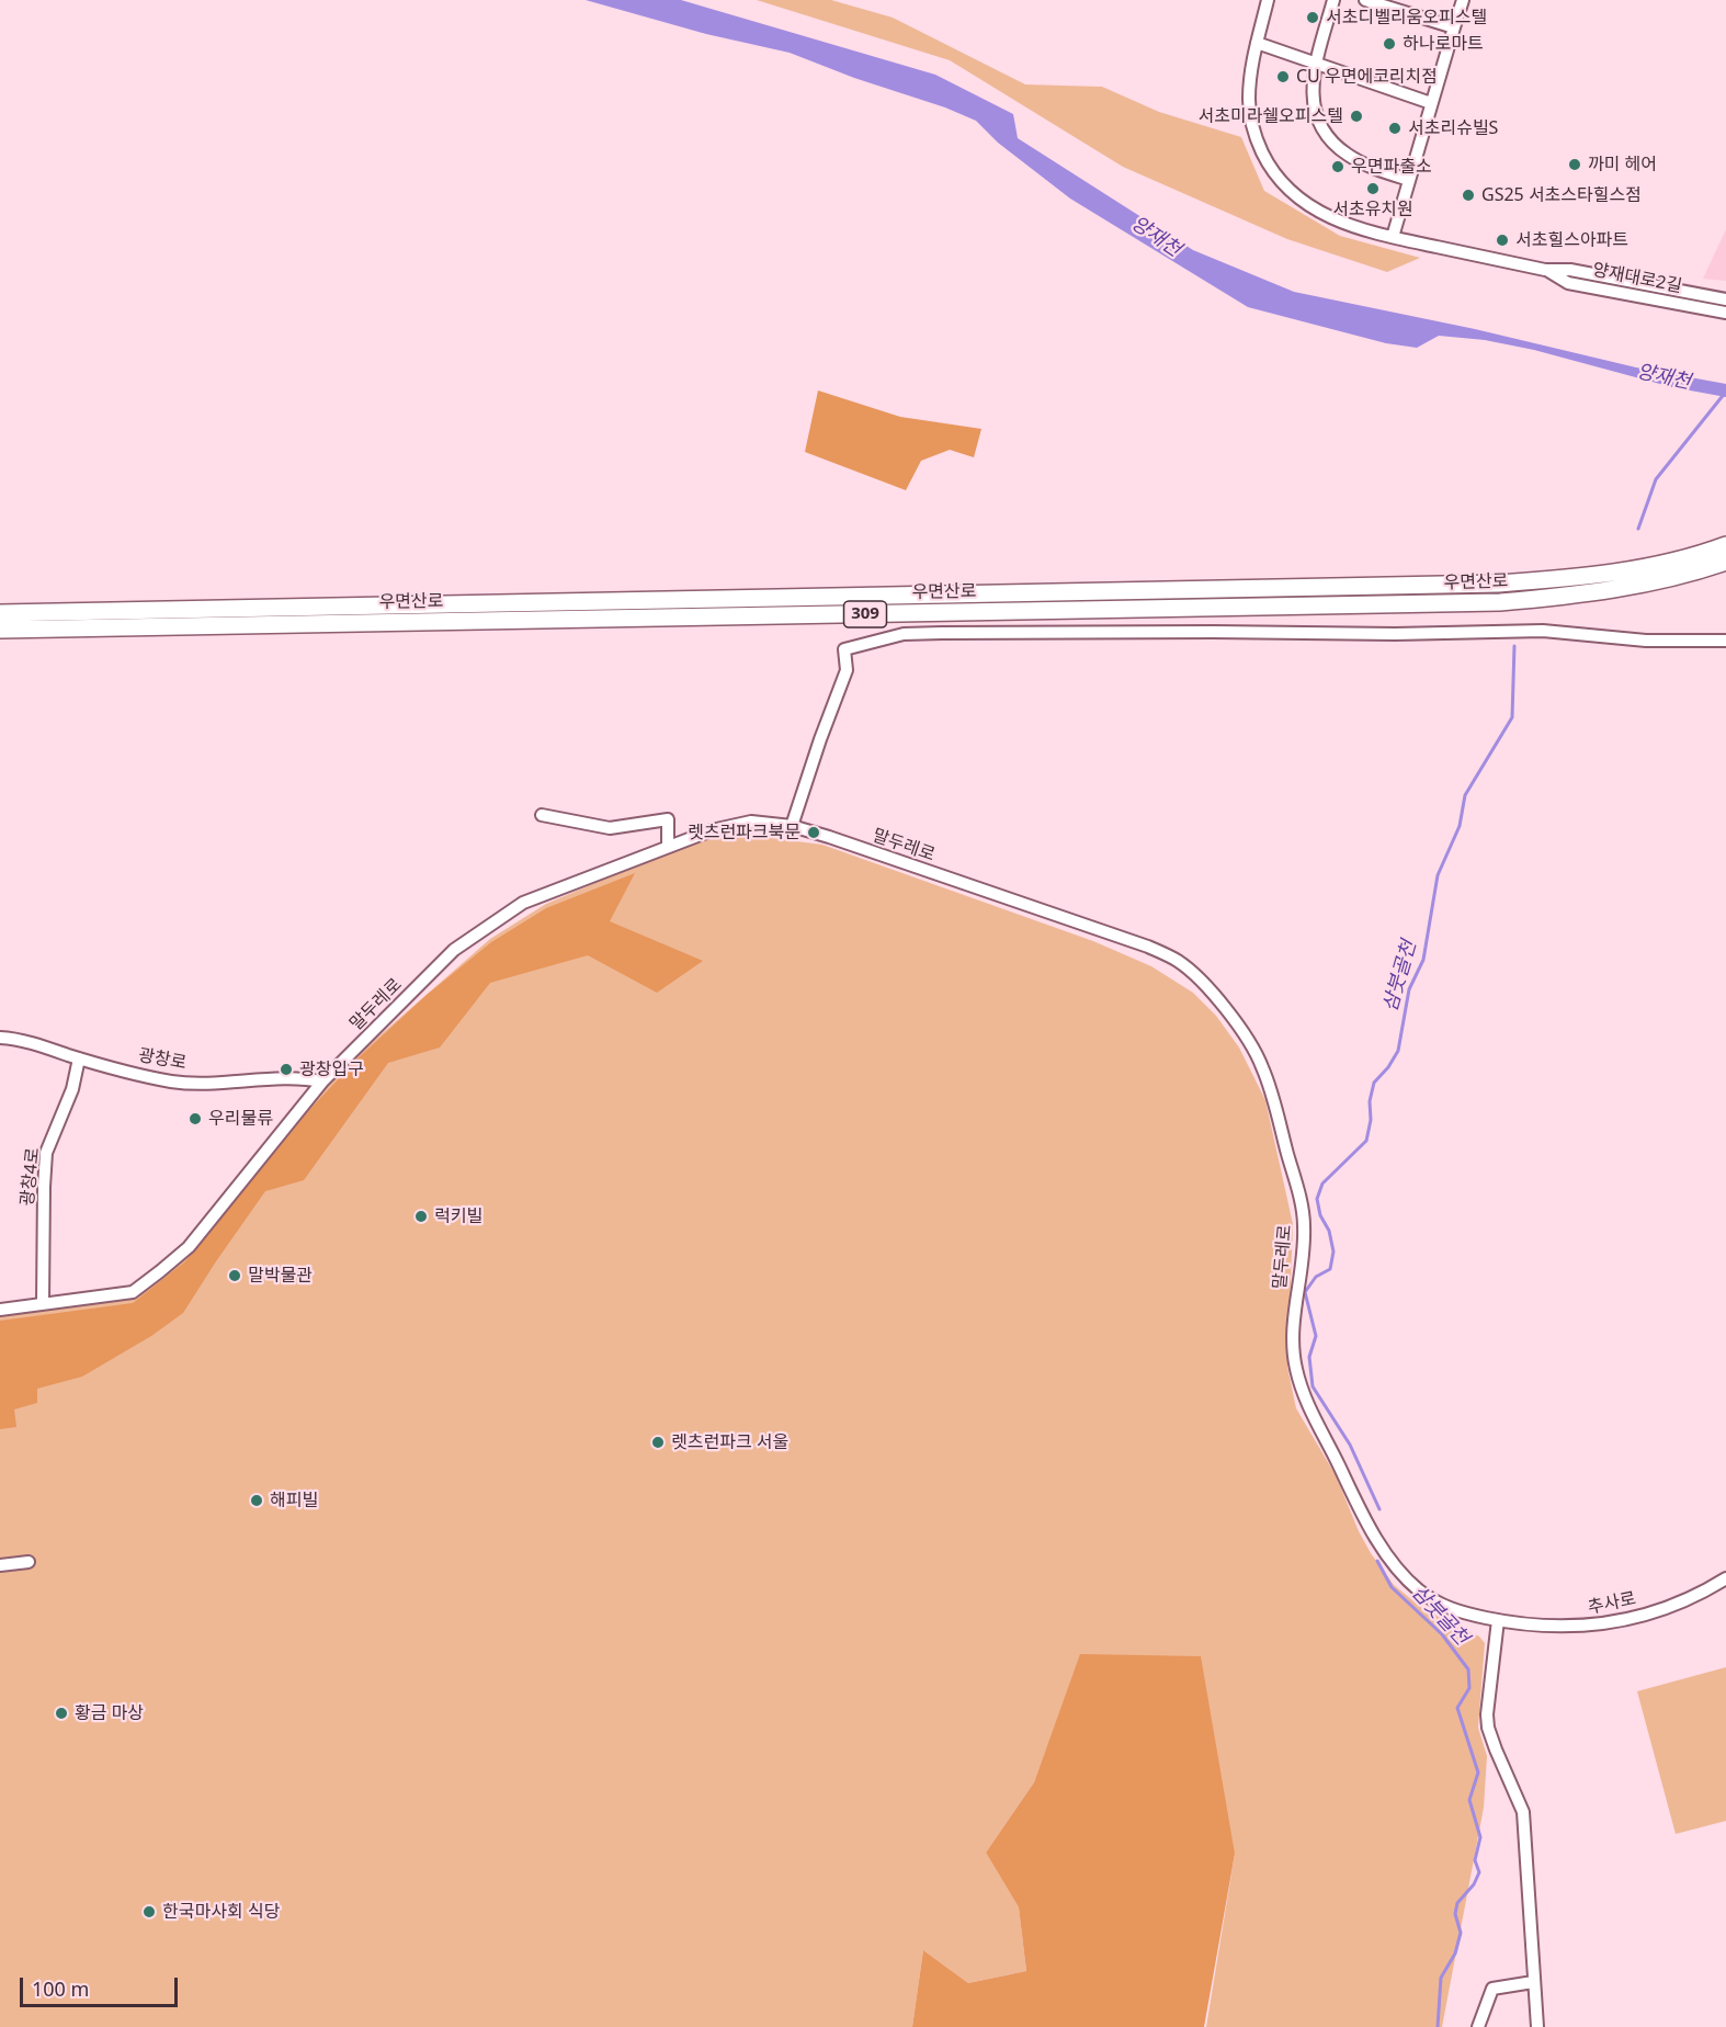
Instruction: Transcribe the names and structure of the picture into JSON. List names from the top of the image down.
{
  "streets": {
    "highway": ["우면산로", "309"],
    "street": [
      "양재대로2길",
      "말두레로",
      "광창로",
      "광창4로",
      "추사로"
    ]
  },
  "crossings": [
    ["말두레로", "광창로"],
    ["말두레로", "광창4로"],
    ["말두레로", "추사로"],
    ["광창로", "광창4로"]
  ],
  "water": ["양재천", "삼붓골천"],
  "places": [
    "서초디벨리움오피스텔",
    "하나로마트",
    "CU 우면에코리치점",
    "서초미라쉘오피스텔",
    "서초리슈빌S",
    "까미 헤어",
    "우면파출소",
    "서초유치원",
    "GS25 서초스타힐스점",
    "서초힐스아파트",
    "렛츠런파크북문",
    "광창입구",
    "우리물류",
    "럭키빌",
    "말박물관",
    "렛츠런파크 서울",
    "해피빌",
    "황금 마상",
    "한국마사회 식당"
  ],
  "scale_bar": "100 m"
}
